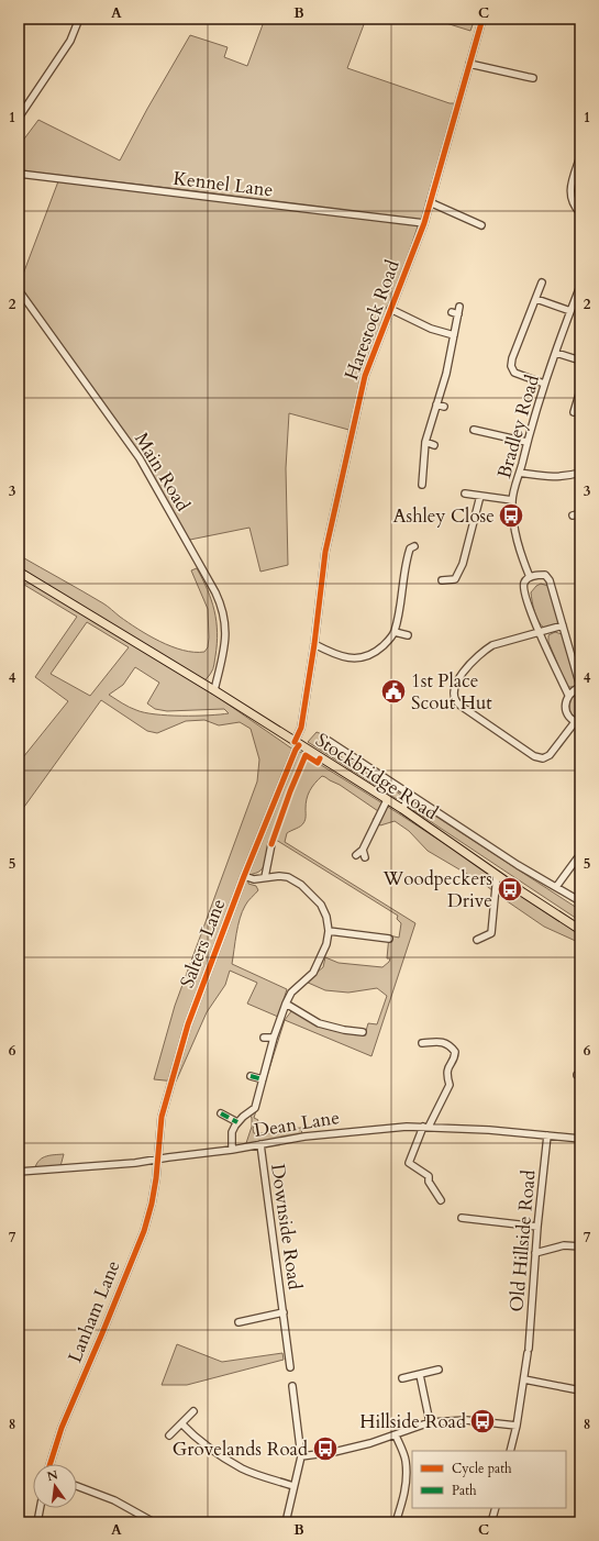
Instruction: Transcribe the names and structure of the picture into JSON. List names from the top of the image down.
{
  "streets": {
    "main road": ["Stockbridge Road"],
    "street": [
      "Kennel Lane",
      "Harestock Road",
      "Bradley Road",
      "Main Road",
      "Salters Lane",
      "Dean Lane",
      "Downside Road",
      "Old Hillside Road",
      "Lanham Lane"
    ]
  },
  "crossings": [
    ["Kennel Lane", "Harestock Road"],
    ["Harestock Road", "Stockbridge Road"],
    ["Harestock Road", "Salters Lane"],
    ["Main Road", "Stockbridge Road"],
    ["Stockbridge Road", "Salters Lane"],
    ["Salters Lane", "Dean Lane"],
    ["Salters Lane", "Lanham Lane"],
    ["Dean Lane", "Downside Road"],
    ["Dean Lane", "Old Hillside Road"],
    ["Dean Lane", "Lanham Lane"]
  ],
  "places": {
    "bus stop": [
      "Ashley Close",
      "Woodpeckers Drive",
      "Hillside Road",
      "Grovelands Road"
    ],
    "public building": ["1st Place Scout Hut"]
  },
  "legend": ["Cycle path", "Path"],
  "north": "top",
  "grid": {
    "columns": ["A", "B", "C"],
    "rows": [
      "1",
      "2",
      "3",
      "4",
      "5",
      "6",
      "7",
      "8"
    ]
  }
}
